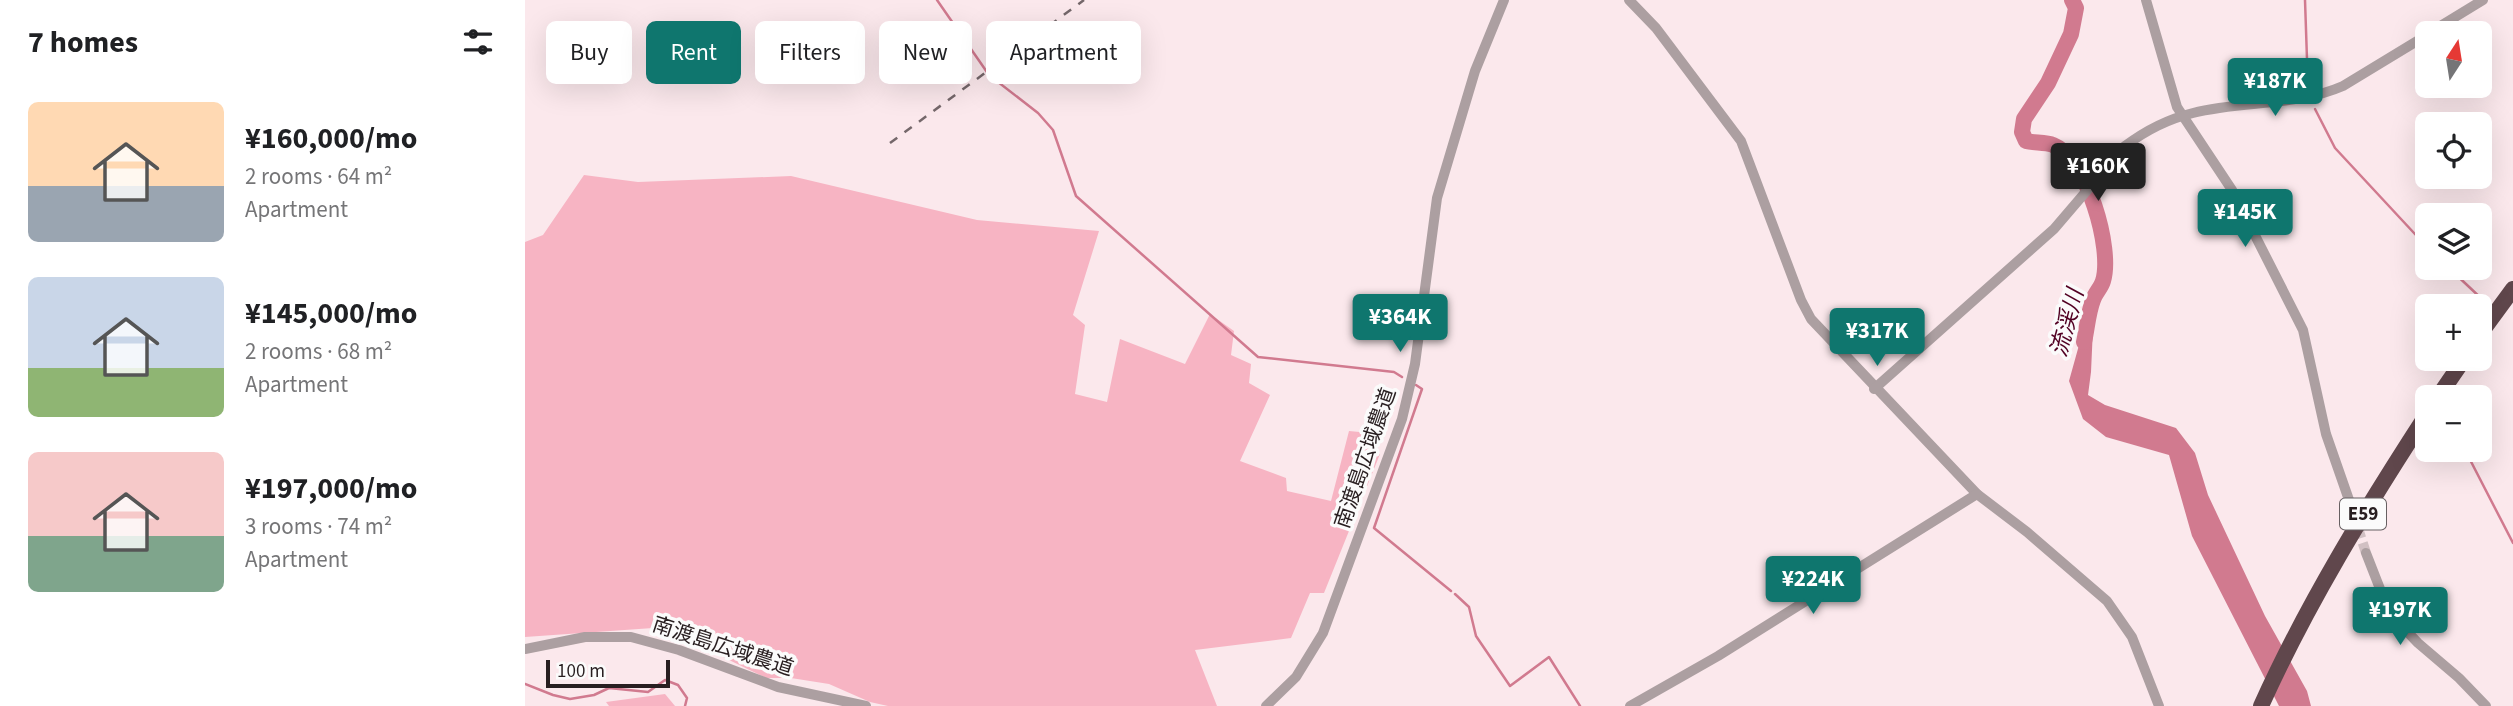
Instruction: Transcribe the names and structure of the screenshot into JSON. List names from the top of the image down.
{
  "streets": {
    "highway": ["E59"],
    "street": ["南渡島広域農道"]
  },
  "water": ["流渓川"],
  "scale_bar": "100 m",
  "north": "top",
  "page": {
    "heading": "7 homes",
    "map_buttons": ["+", "−"],
    "chip": [
      "Buy",
      "Rent",
      "Filters",
      "New",
      "Apartment"
    ],
    "price": [
      "¥187K",
      "¥160K",
      "¥145K",
      "¥364K",
      "¥317K",
      "¥224K",
      "¥197K"
    ],
    "list": [
      {
        "name": "¥160,000/mo",
        "note": "2 rooms · 64 m² · Apartment"
      },
      {
        "name": "¥145,000/mo",
        "note": "2 rooms · 68 m² · Apartment"
      },
      {
        "name": "¥197,000/mo",
        "note": "3 rooms · 74 m² · Apartment"
      }
    ],
    "scale": "100 m"
  }
}
